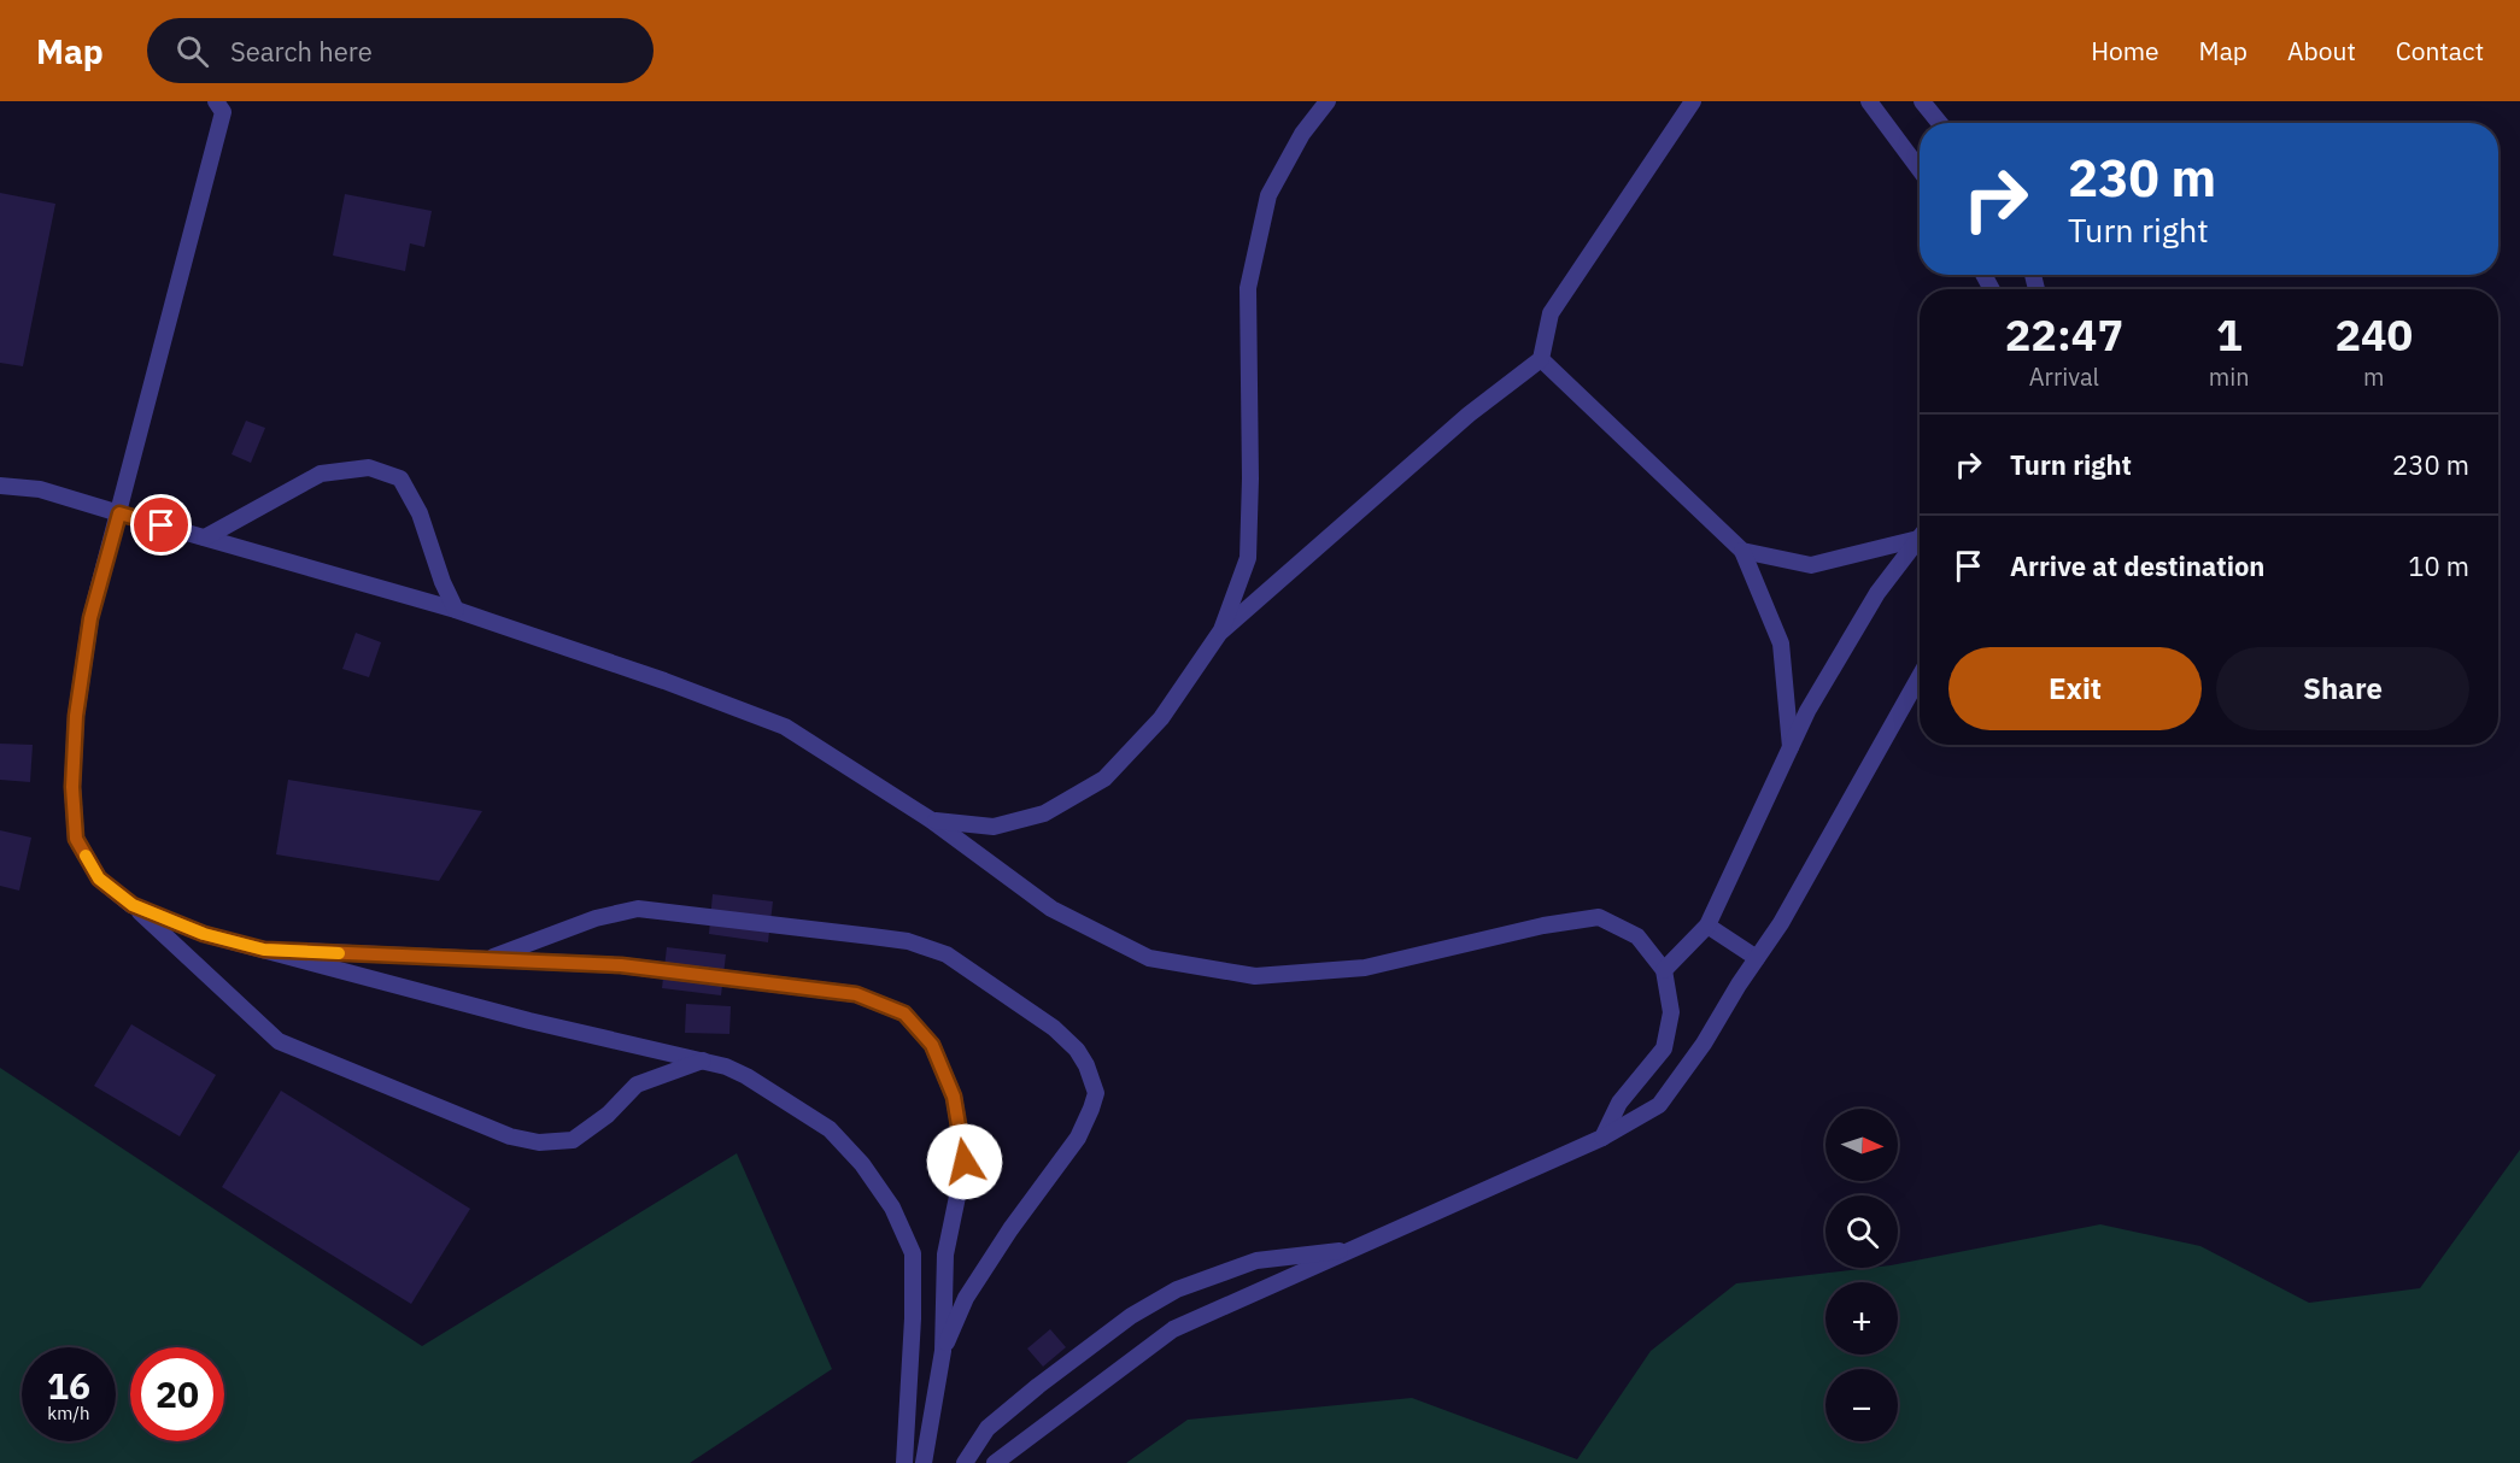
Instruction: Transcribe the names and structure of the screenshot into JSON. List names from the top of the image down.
{
  "north": "right",
  "page": {
    "header": "Map",
    "search": "Search here",
    "nav": [
      "Home",
      "Map",
      "About",
      "Contact"
    ],
    "turn": ["230 m", "Turn right"],
    "eta": [
      "22:47",
      "Arrival",
      "1",
      "min",
      "240",
      "m"
    ],
    "list": [
      {
        "name": "Turn right",
        "value": "230 m"
      },
      {
        "name": "Arrive at destination",
        "value": "10 m"
      }
    ],
    "buttons": ["Exit", "Share"],
    "map_buttons": ["+", "−"],
    "speed": "16 km/h",
    "limit": "20"
  }
}
